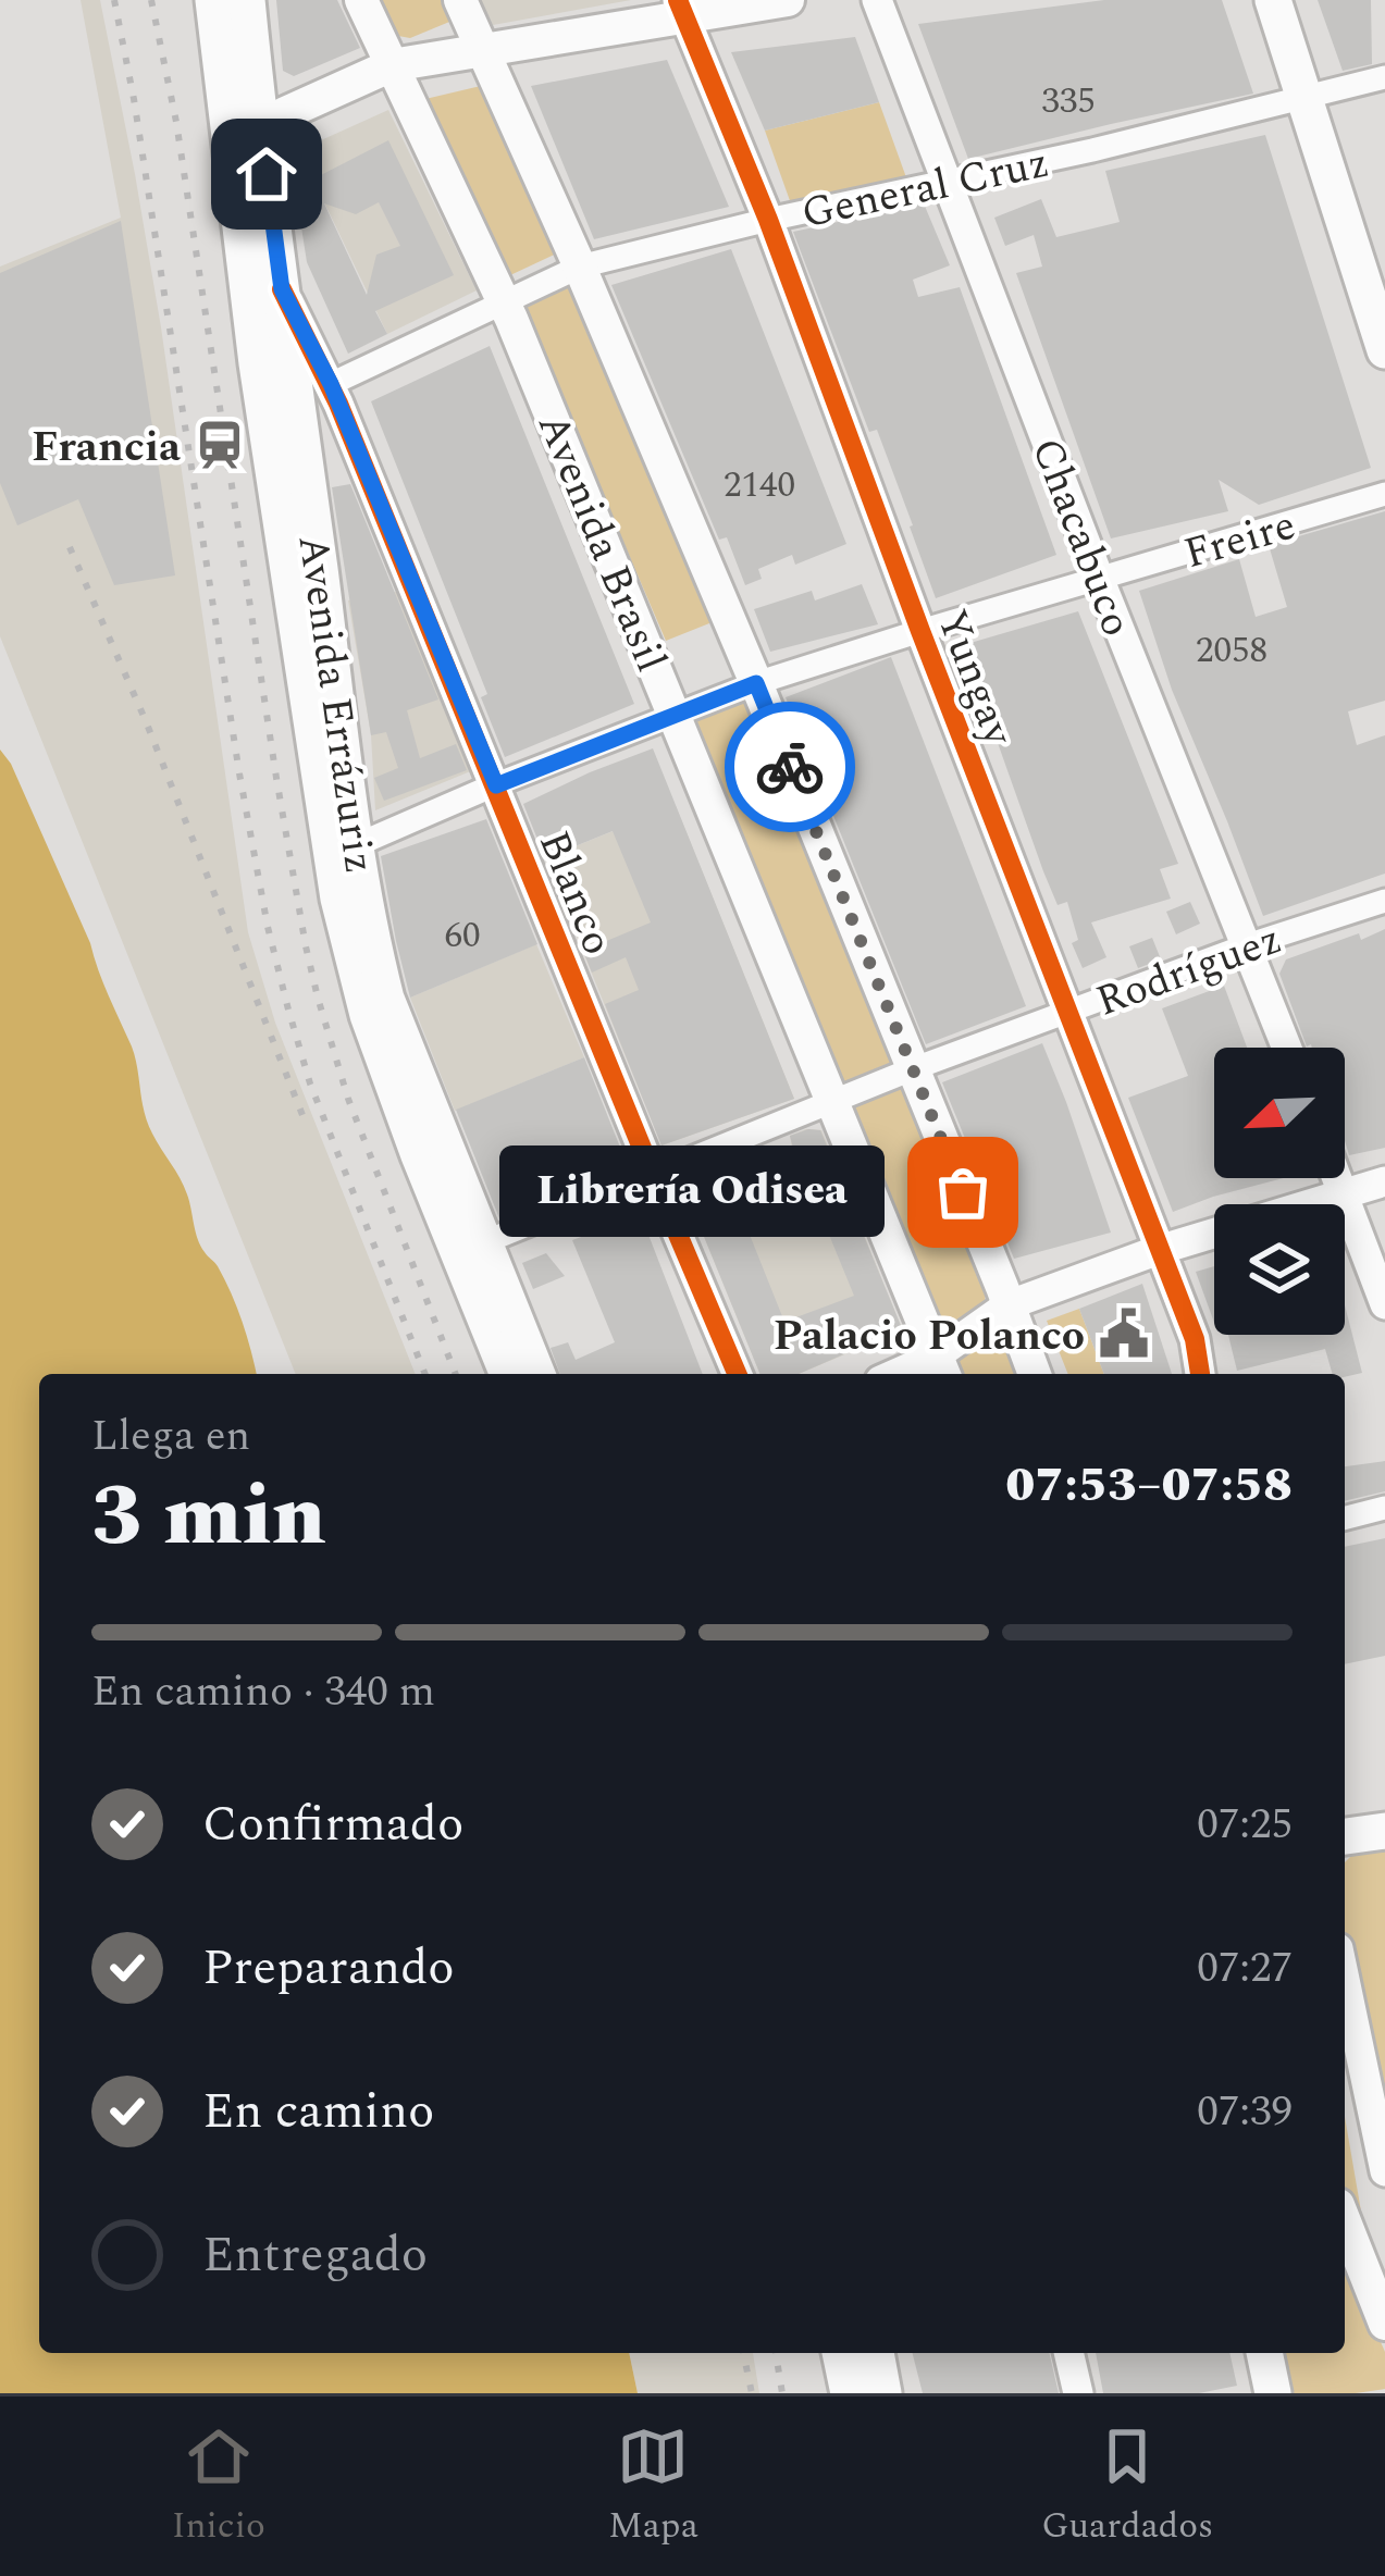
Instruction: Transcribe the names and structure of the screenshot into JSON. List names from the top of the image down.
{
  "streets": {
    "main road": ["Avenida Brasil", "Avenida Errázuriz"],
    "street": [
      "General Cruz",
      "Chacabuco",
      "Freire",
      "Yungay",
      "Blanco",
      "Rodríguez"
    ]
  },
  "crossings": [
    ["General Cruz", "Chacabuco"],
    ["General Cruz", "Avenida Brasil"],
    ["General Cruz", "Yungay"],
    ["General Cruz", "Blanco"],
    ["Chacabuco", "Freire"],
    ["Chacabuco", "Rodríguez"],
    ["Freire", "Avenida Brasil"],
    ["Freire", "Yungay"],
    ["Freire", "Avenida Errázuriz"],
    ["Freire", "Blanco"],
    ["Avenida Brasil", "Rodríguez"],
    ["Yungay", "Rodríguez"],
    ["Avenida Errázuriz", "Blanco"],
    ["Avenida Errázuriz", "Rodríguez"],
    ["Blanco", "Rodríguez"]
  ],
  "places": {
    "station": ["Francia"],
    "other": ["Librería Odisea"],
    "public building": ["Palacio Polanco"]
  },
  "house_numbers": [
    "335",
    "2140",
    "2058",
    "60"
  ],
  "north": "bottom left",
  "page": {
    "bubble": "Librería Odisea",
    "heading": ["3 min", "Llega en", "07:53–07:58"],
    "bar": "En camino · 340 m",
    "list": [
      ["Confirmado", "07:25"],
      ["Preparando", "07:27"],
      ["En camino", "07:39"],
      "Entregado"
    ],
    "tabs": ["Inicio", "Mapa", "Guardados"]
  }
}
